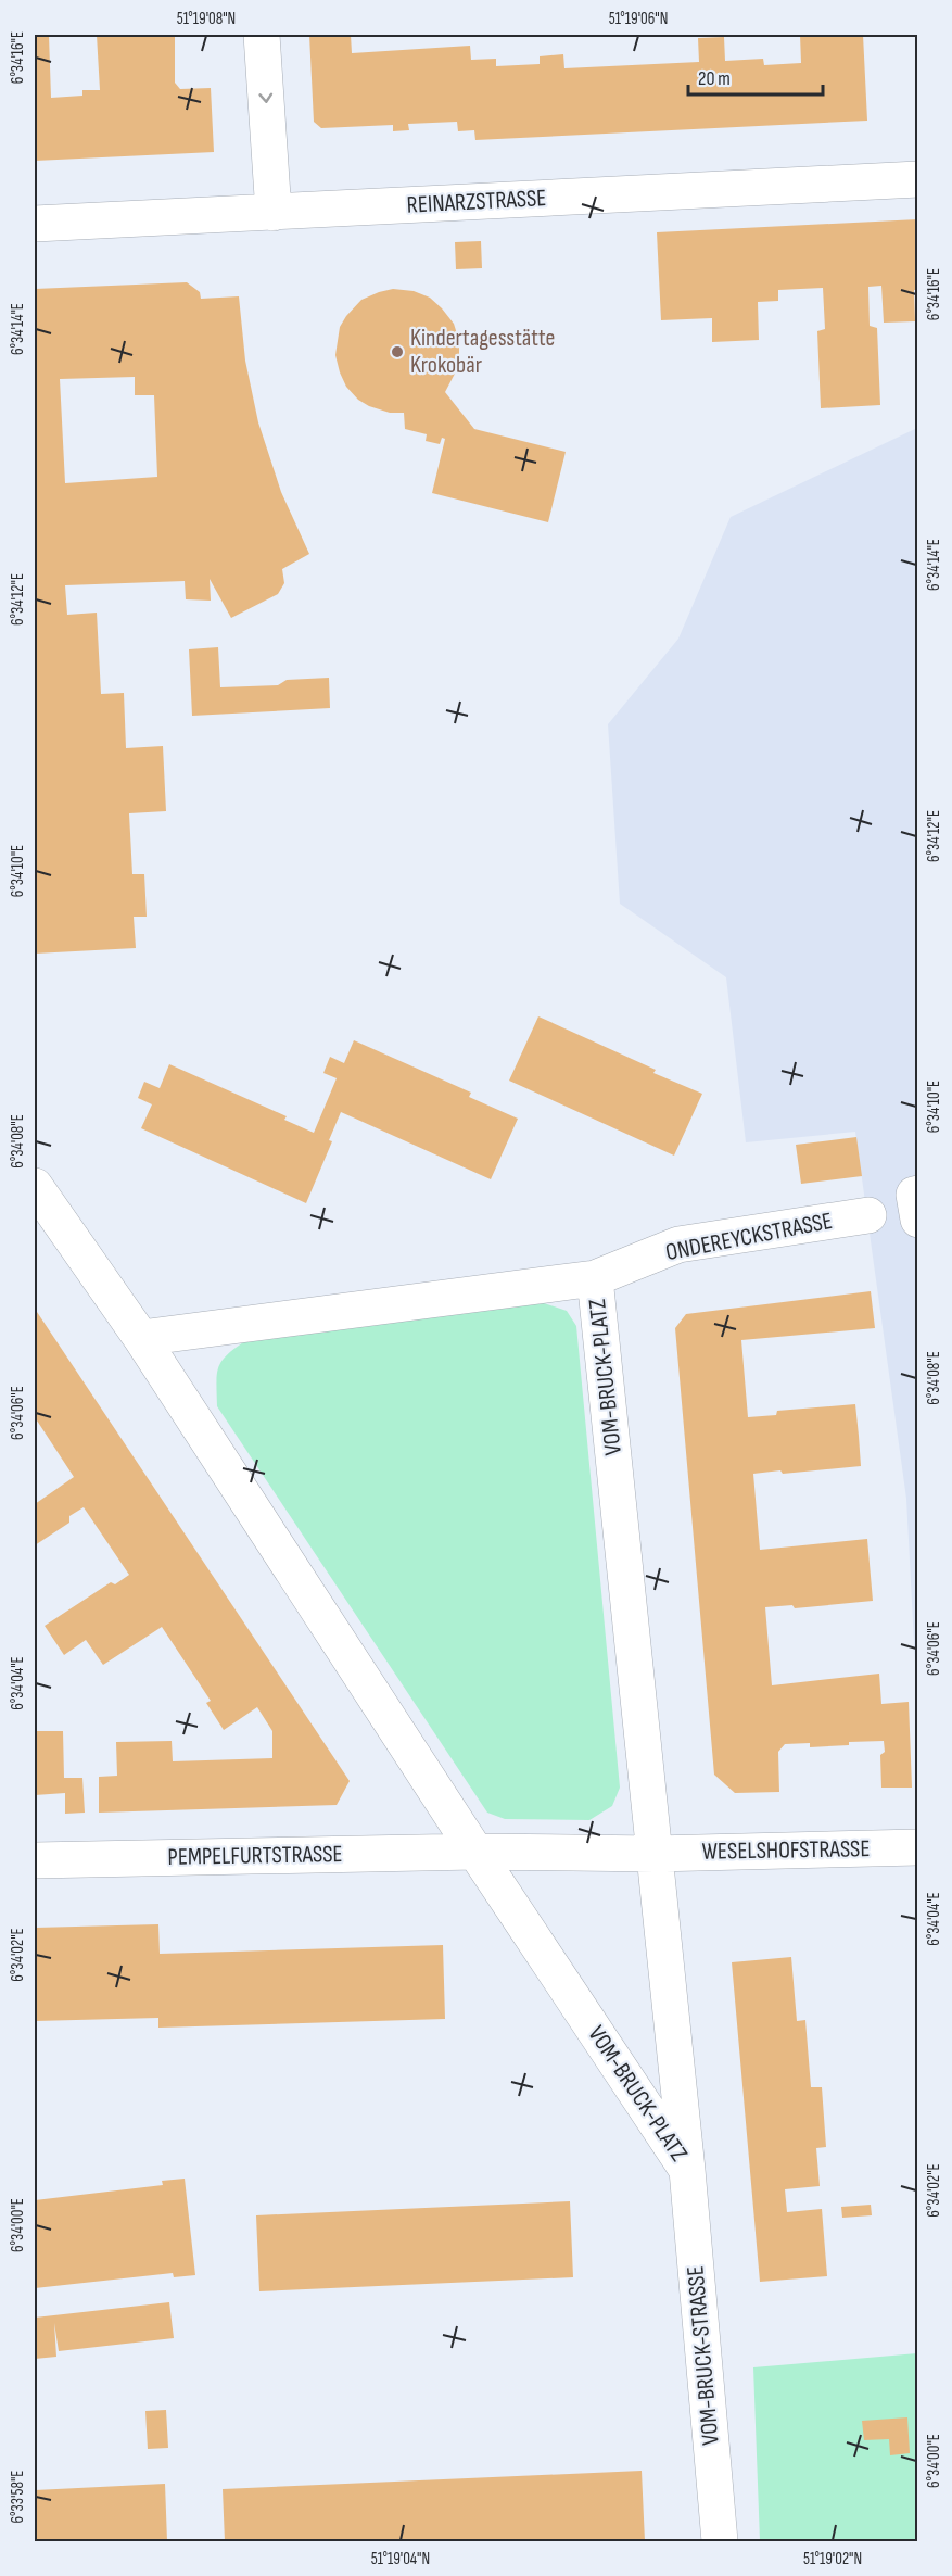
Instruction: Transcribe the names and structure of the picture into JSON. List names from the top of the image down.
{
  "streets": {
    "street": [
      "REINARZSTRASSE",
      "ONDEREYCKSTRASSE",
      "VOM-BRUCK-PLATZ",
      "WESELSHOFSTRASSE",
      "PEMPELFURTSTRASSE",
      "VOM-BRUCK-STRASSE"
    ]
  },
  "crossings": [
    ["ONDEREYCKSTRASSE", "VOM-BRUCK-PLATZ"],
    ["VOM-BRUCK-PLATZ", "WESELSHOFSTRASSE"],
    ["VOM-BRUCK-PLATZ", "PEMPELFURTSTRASSE"],
    ["VOM-BRUCK-PLATZ", "VOM-BRUCK-STRASSE"]
  ],
  "places": ["Kindertagesstätte Krokobär"],
  "scale_bar": "20 m",
  "coordinates": [
    "51°19'08\"N",
    "51°19'06\"N",
    "6°34'16\"E",
    "6°34'14\"E",
    "6°34'12\"E",
    "6°34'10\"E",
    "6°34'08\"E",
    "6°34'06\"E",
    "6°34'04\"E",
    "6°34'02\"E",
    "6°34'00\"E",
    "6°33'58\"E",
    "51°19'04\"N",
    "51°19'02\"N"
  ]
}
